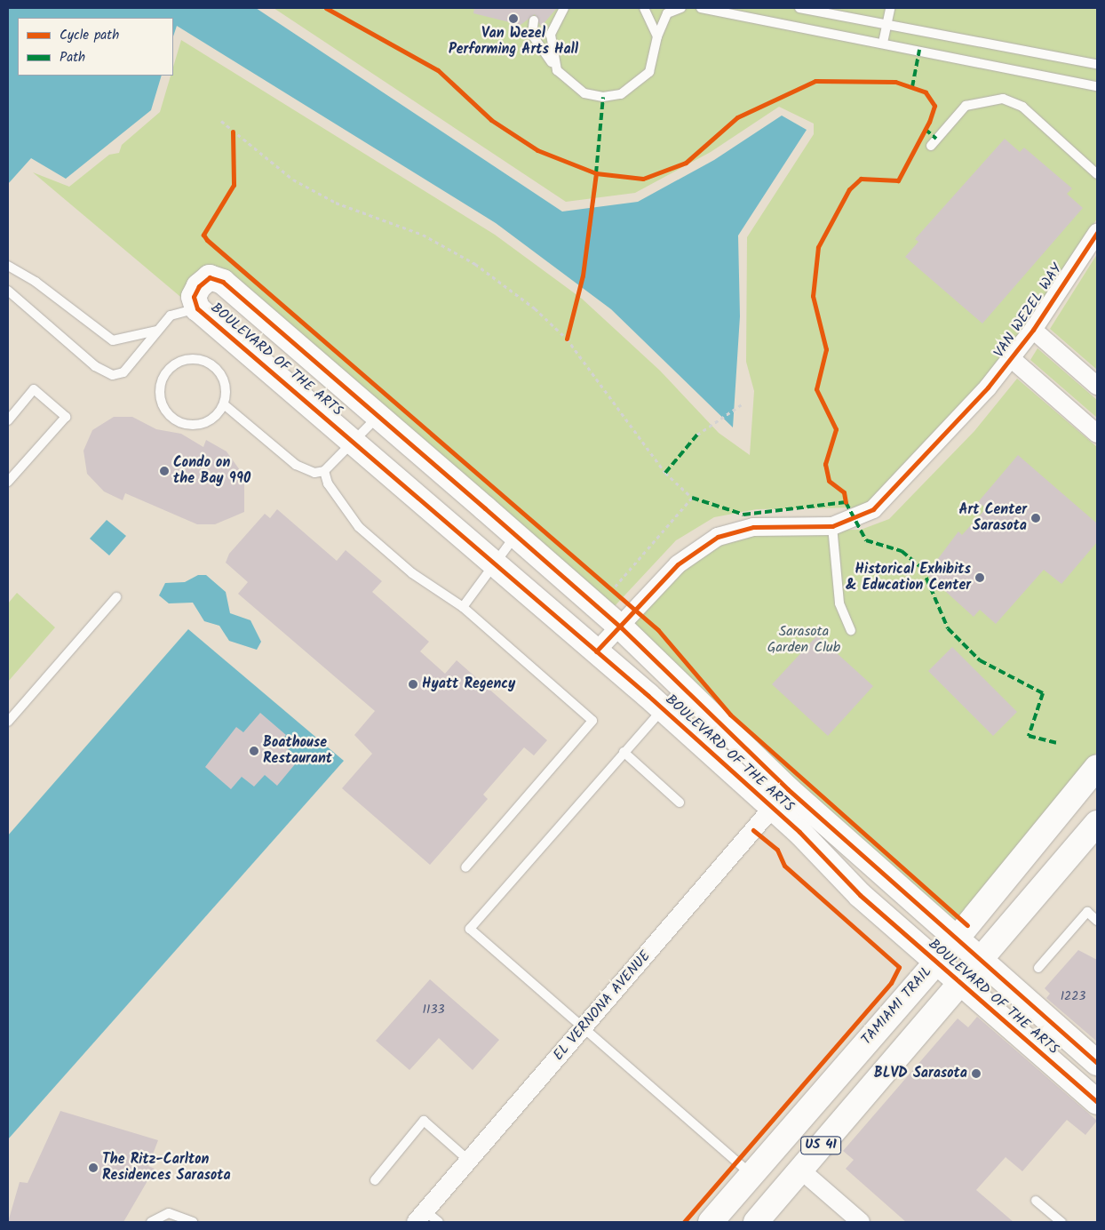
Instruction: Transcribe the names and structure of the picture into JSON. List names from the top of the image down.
{
  "streets": {
    "street": [
      "VAN WEZEL WAY",
      "BOULEVARD OF THE ARTS",
      "EL VERNONA AVENUE",
      "TAMIAMI TRAIL",
      "US 41"
    ]
  },
  "crossings": [
    ["VAN WEZEL WAY", "BOULEVARD OF THE ARTS"],
    ["BOULEVARD OF THE ARTS", "EL VERNONA AVENUE"],
    ["BOULEVARD OF THE ARTS", "TAMIAMI TRAIL"],
    ["BOULEVARD OF THE ARTS", "US 41"]
  ],
  "parks": ["Sarasota Garden Club"],
  "places": [
    "Van Wezel Performing Arts Hall",
    "Condo on the Bay 990",
    "Art Center Sarasota",
    "Historical Exhibits & Education Center",
    "Hyatt Regency",
    "Boathouse Restaurant",
    "BLVD Sarasota",
    "The Ritz-Carlton Residences Sarasota"
  ],
  "house_numbers": ["1223", "1133"],
  "legend": ["Cycle path", "Path"]
}
